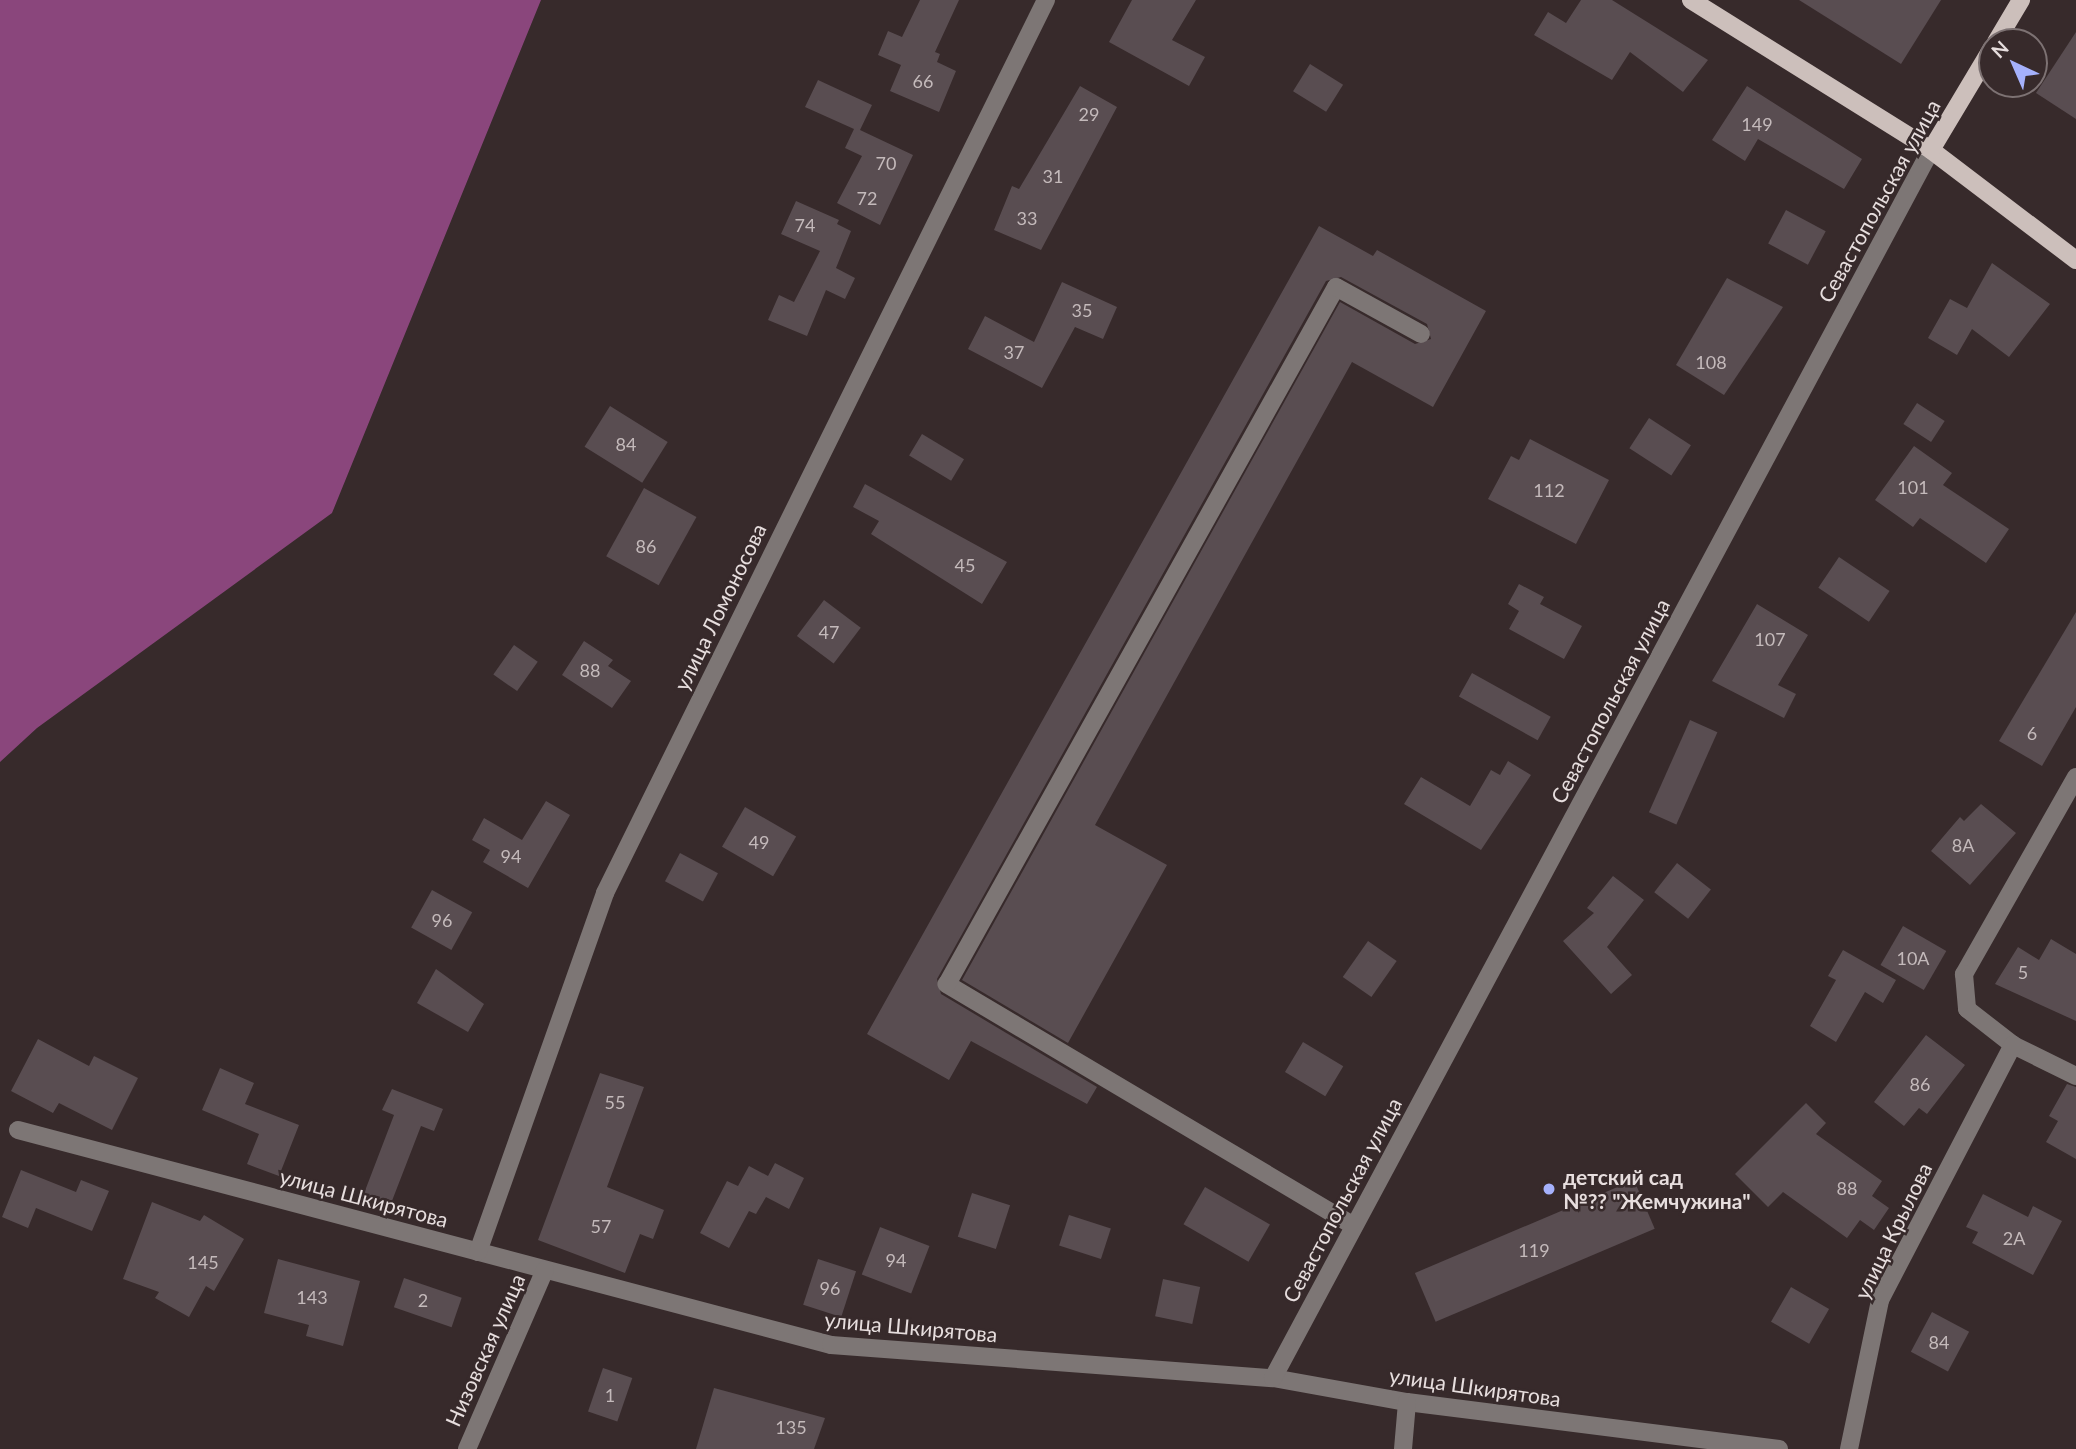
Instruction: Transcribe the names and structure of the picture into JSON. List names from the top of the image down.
{
  "streets": {
    "main road": ["Севастопольская улица"],
    "street": [
      "улица Ломоносова",
      "улица Шкирятова",
      "улица Крылова",
      "Низовская улица"
    ]
  },
  "crossings": [
    ["Севастопольская улица", "улица Шкирятова"],
    ["улица Ломоносова", "улица Шкирятова"],
    ["улица Шкирятова", "Низовская улица"]
  ],
  "places": ["детский сад №?? \"Жемчужина\""],
  "house_numbers": [
    "66",
    "29",
    "149",
    "70",
    "31",
    "72",
    "33",
    "74",
    "35",
    "37",
    "108",
    "84",
    "101",
    "112",
    "86",
    "45",
    "47",
    "107",
    "88",
    "6",
    "49",
    "8А",
    "94",
    "96",
    "10А",
    "5",
    "86",
    "55",
    "88",
    "57",
    "2А",
    "119",
    "94",
    "145",
    "96",
    "143",
    "2",
    "84",
    "1",
    "135"
  ],
  "north": "top left"
}
